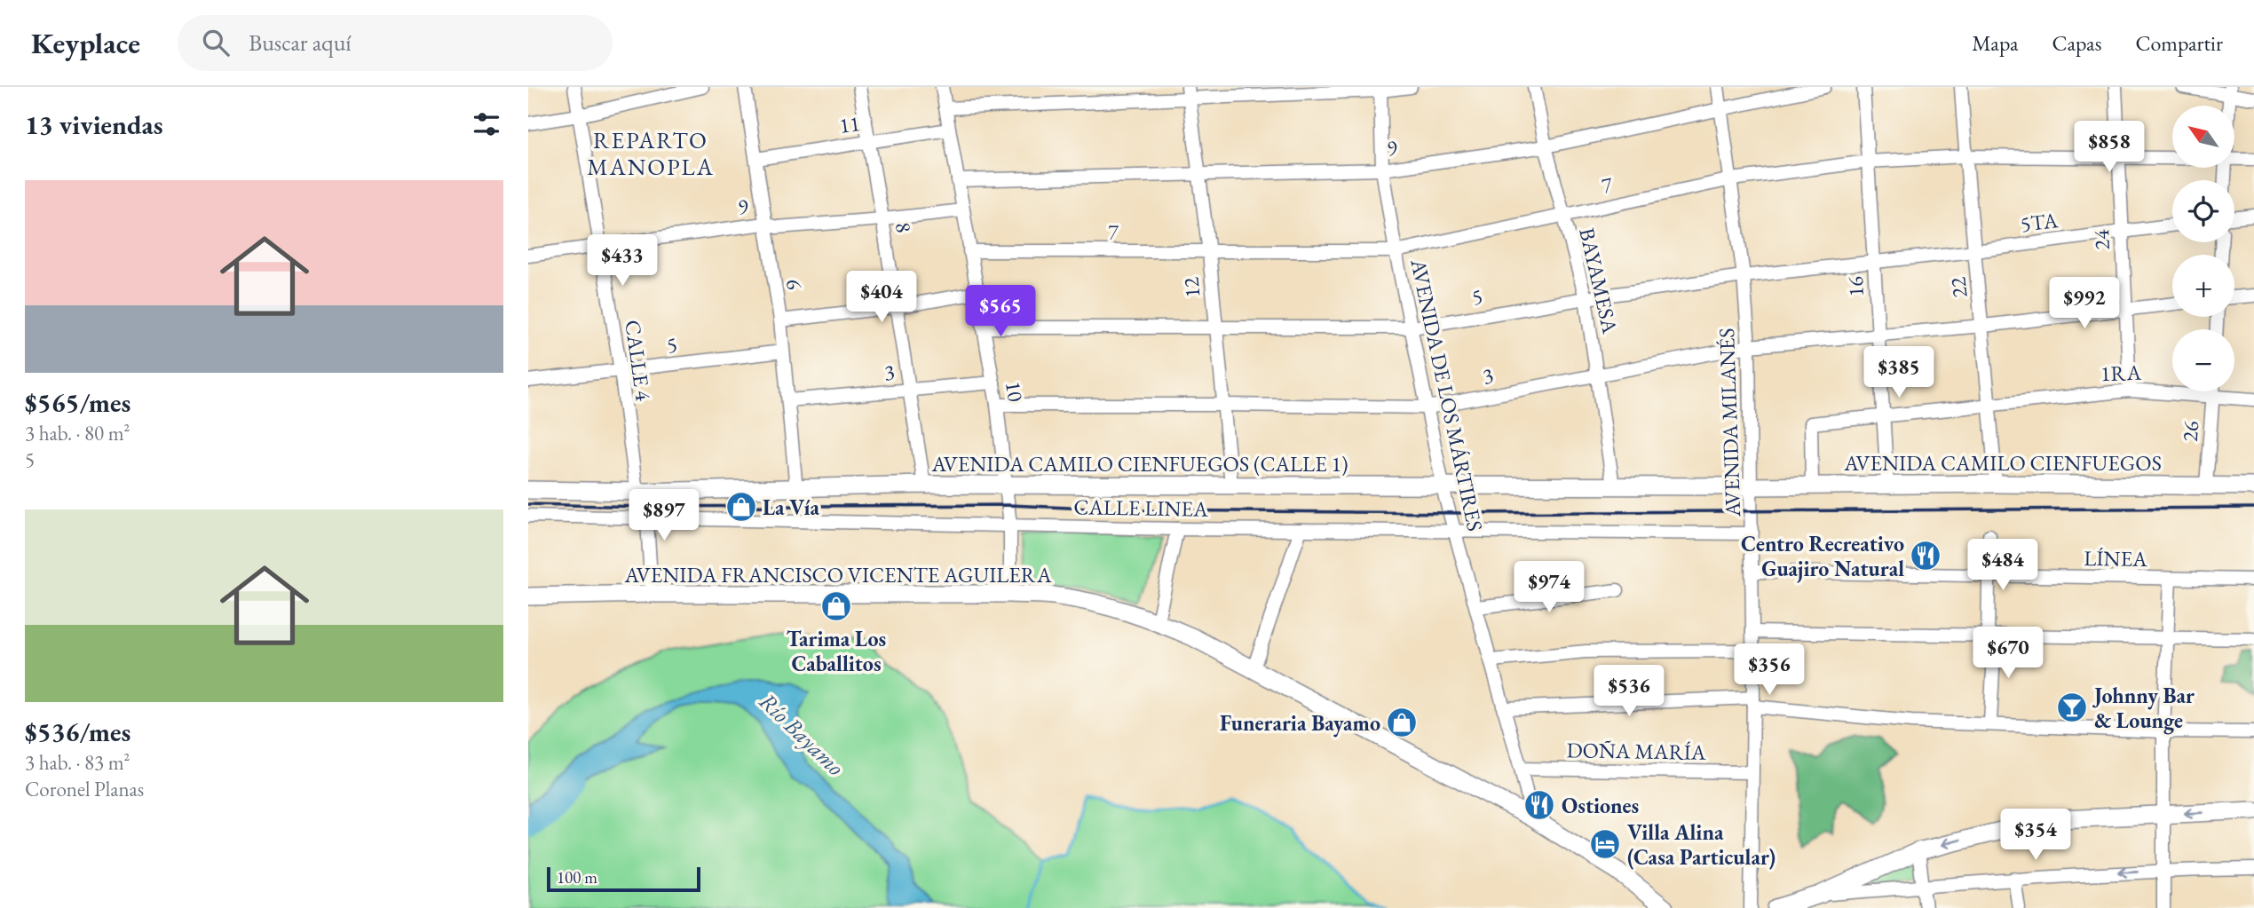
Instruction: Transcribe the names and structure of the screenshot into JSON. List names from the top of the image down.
{
  "streets": {
    "main road": ["AVENIDA CAMILO CIENFUEGOS", "AVENIDA CAMILO CIENFUEGOS (CALLE 1)", "AVENIDA FRANCISCO VICENTE AGUILERA"],
    "street": [
      "11",
      "9",
      "7",
      "5TA",
      "8",
      "24",
      "BAYAMESA",
      "6",
      "16",
      "12",
      "22",
      "5",
      "CALLE 4",
      "3",
      "1RA",
      "10",
      "AVENIDA DE LOS MÁRTIRES",
      "AVENIDA MILANÉS",
      "26",
      "CALLE LINEA",
      "LÍNEA",
      "DOÑA MARÍA"
    ]
  },
  "crossings": [
    ["11", "8"],
    ["11", "6"],
    ["11", "10"],
    ["9", "8"],
    ["9", "BAYAMESA"],
    ["9", "6"],
    ["9", "12"],
    ["9", "CALLE 4"],
    ["9", "10"],
    ["9", "AVENIDA DE LOS MÁRTIRES"],
    ["9", "AVENIDA MILANÉS"],
    ["7", "24"],
    ["7", "BAYAMESA"],
    ["7", "16"],
    ["7", "12"],
    ["7", "22"],
    ["7", "10"],
    ["7", "AVENIDA DE LOS MÁRTIRES"],
    ["7", "AVENIDA MILANÉS"],
    ["5TA", "24"],
    ["5TA", "22"],
    ["5TA", "5"],
    ["8", "3"],
    ["8", "AVENIDA CAMILO CIENFUEGOS (CALLE 1)"],
    ["24", "3"],
    ["24", "1RA"],
    ["BAYAMESA", "5"],
    ["BAYAMESA", "3"],
    ["BAYAMESA", "AVENIDA CAMILO CIENFUEGOS (CALLE 1)"],
    ["6", "5"],
    ["6", "3"],
    ["6", "AVENIDA CAMILO CIENFUEGOS (CALLE 1)"],
    ["16", "5"],
    ["16", "3"],
    ["16", "1RA"],
    ["16", "AVENIDA CAMILO CIENFUEGOS"],
    ["12", "5"],
    ["12", "3"],
    ["12", "AVENIDA CAMILO CIENFUEGOS (CALLE 1)"],
    ["22", "5"],
    ["22", "3"],
    ["22", "1RA"],
    ["22", "AVENIDA CAMILO CIENFUEGOS"],
    ["5", "CALLE 4"],
    ["5", "10"],
    ["5", "AVENIDA DE LOS MÁRTIRES"],
    ["5", "AVENIDA MILANÉS"],
    ["CALLE 4", "AVENIDA CAMILO CIENFUEGOS (CALLE 1)"],
    ["CALLE 4", "CALLE LINEA"],
    ["CALLE 4", "AVENIDA FRANCISCO VICENTE AGUILERA"],
    ["3", "10"],
    ["3", "AVENIDA DE LOS MÁRTIRES"],
    ["3", "AVENIDA MILANÉS"],
    ["1RA", "26"],
    ["1RA", "AVENIDA CAMILO CIENFUEGOS"],
    ["10", "AVENIDA CAMILO CIENFUEGOS (CALLE 1)"],
    ["10", "CALLE LINEA"],
    ["10", "AVENIDA FRANCISCO VICENTE AGUILERA"],
    ["AVENIDA DE LOS MÁRTIRES", "AVENIDA CAMILO CIENFUEGOS (CALLE 1)"],
    ["AVENIDA DE LOS MÁRTIRES", "CALLE LINEA"],
    ["AVENIDA DE LOS MÁRTIRES", "AVENIDA FRANCISCO VICENTE AGUILERA"],
    ["AVENIDA DE LOS MÁRTIRES", "DOÑA MARÍA"],
    ["AVENIDA MILANÉS", "AVENIDA CAMILO CIENFUEGOS"],
    ["AVENIDA MILANÉS", "AVENIDA CAMILO CIENFUEGOS (CALLE 1)"],
    ["AVENIDA MILANÉS", "CALLE LINEA"],
    ["AVENIDA MILANÉS", "LÍNEA"],
    ["AVENIDA MILANÉS", "DOÑA MARÍA"],
    ["26", "AVENIDA CAMILO CIENFUEGOS"],
    ["AVENIDA CAMILO CIENFUEGOS", "AVENIDA CAMILO CIENFUEGOS (CALLE 1)"]
  ],
  "districts": ["REPARTO MANOPLA"],
  "water": ["Río Bayamo"],
  "places": {
    "shop": ["La Vía", "Tarima Los Caballitos", "Funeraria Bayamo"],
    "restaurant": ["Centro Recreativo Guajiro Natural", "Ostiones"],
    "bar": ["Johnny Bar & Lounge"],
    "hotel": ["Villa Alina (Casa Particular)"]
  },
  "scale_bar": "100 m",
  "north": "top left",
  "page": {
    "header": "Keyplace",
    "search": "Buscar aquí",
    "nav": ["Mapa", "Capas", "Compartir"],
    "heading": "13 viviendas",
    "map_buttons": ["+", "−"],
    "price": [
      "$858",
      "$433",
      "$404",
      "$992",
      "$565",
      "$385",
      "$897",
      "$484",
      "$974",
      "$670",
      "$356",
      "$536",
      "$354"
    ],
    "list": [
      {
        "name": "$565/mes",
        "note": "3 hab. · 80 m² · 5"
      },
      {
        "name": "$536/mes",
        "note": "3 hab. · 83 m² · Coronel Planas"
      }
    ],
    "scale": "100 m"
  }
}
